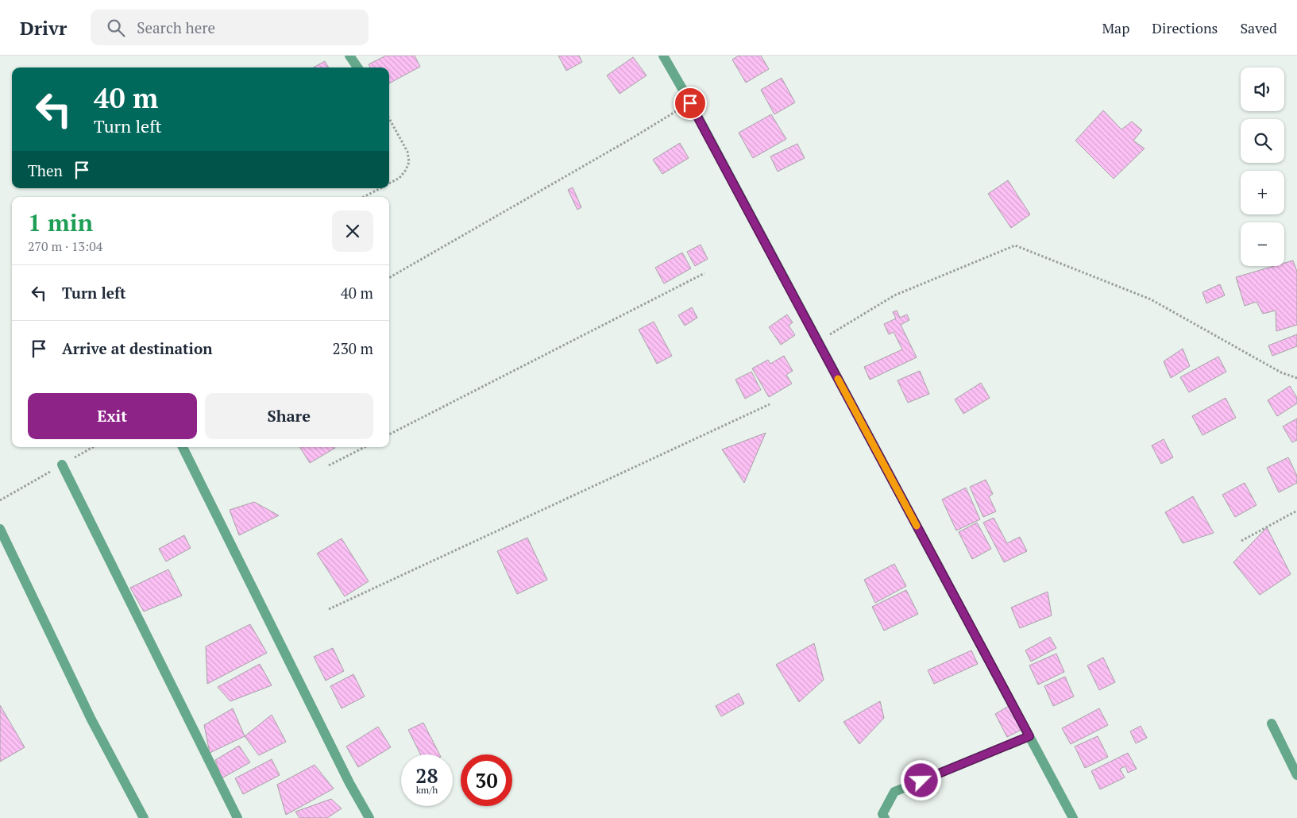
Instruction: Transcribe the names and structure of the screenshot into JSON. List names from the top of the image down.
{
  "page": {
    "header": "Drivr",
    "search": "Search here",
    "nav": ["Map", "Directions", "Saved"],
    "map_buttons": ["+", "−"],
    "turn": ["40 m", "Turn left"],
    "then": "Then",
    "heading": ["1 min", "270 m · 13:04"],
    "list": [
      {
        "name": "Turn left",
        "value": "40 m"
      },
      {
        "name": "Arrive at destination",
        "value": "230 m"
      }
    ],
    "buttons": ["Exit", "Share"],
    "speed": "28 km/h",
    "limit": "30"
  }
}
